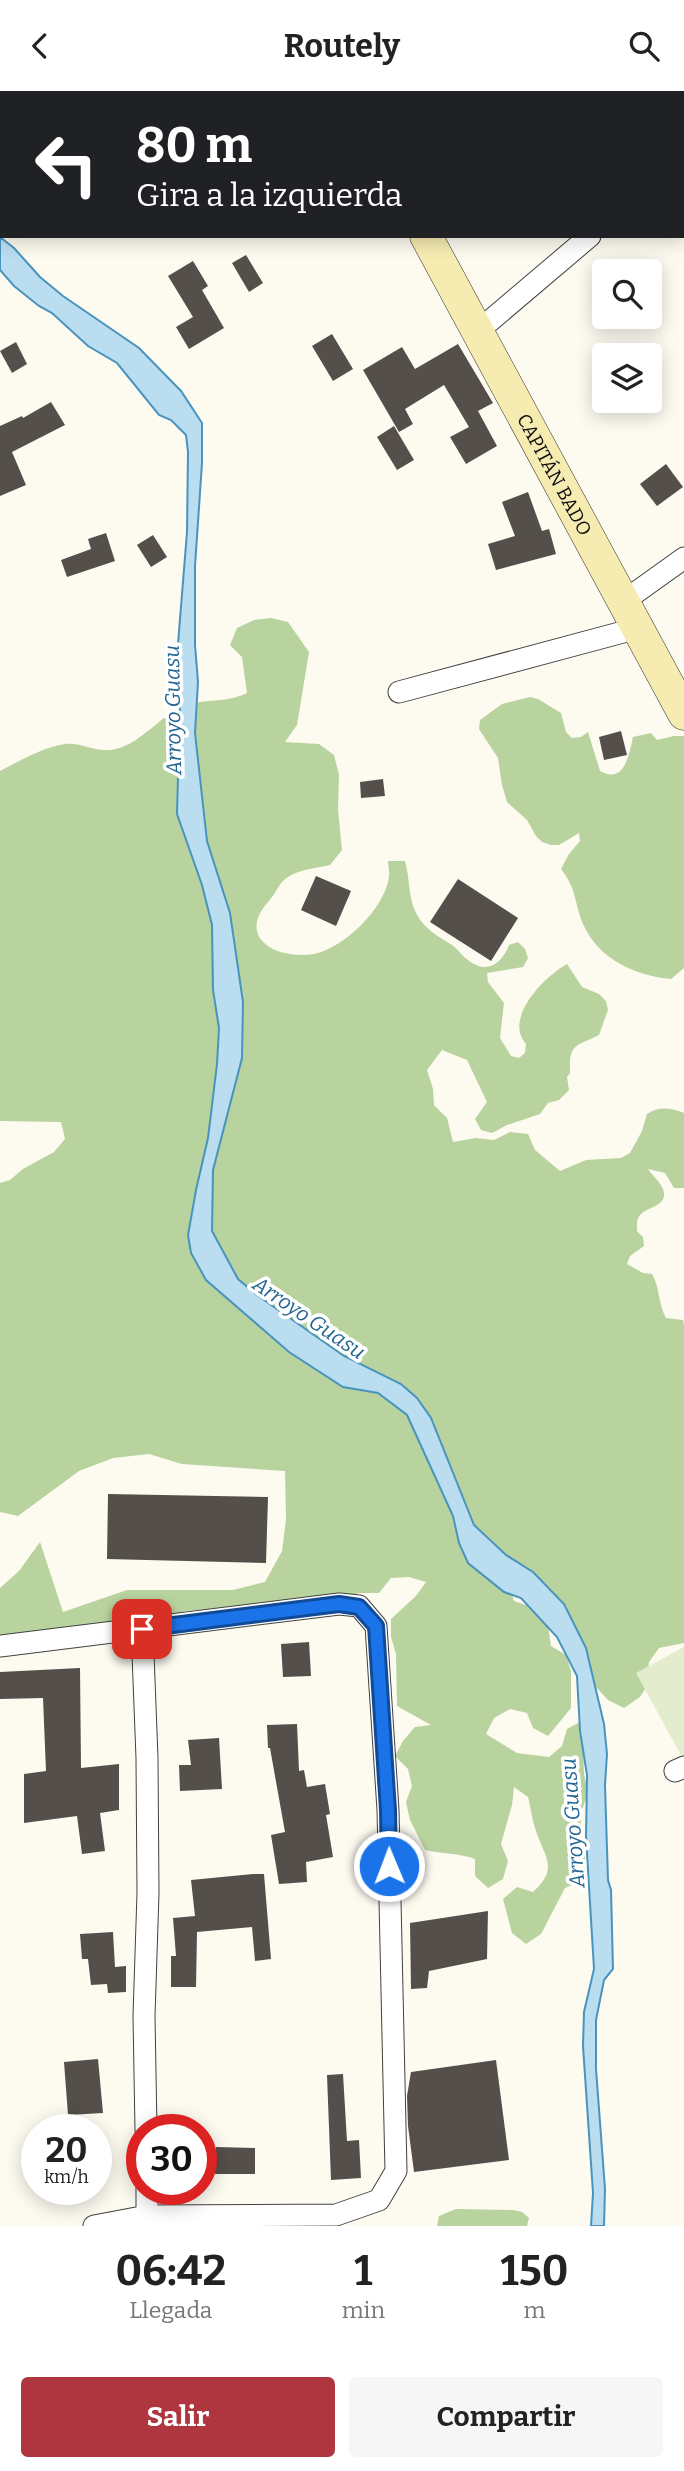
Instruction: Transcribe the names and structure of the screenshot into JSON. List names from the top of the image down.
{
  "streets": {
    "street": ["CAPITÁN BADO"]
  },
  "water": ["Arroyo Guasu"],
  "page": {
    "header": "Routely",
    "turn": ["80 m", "Gira a la izquierda"],
    "speed": "20 km/h",
    "limit": "30",
    "eta": [
      "06:42",
      "Llegada",
      "1",
      "min",
      "150",
      "m"
    ],
    "buttons": ["Salir", "Compartir"]
  }
}
